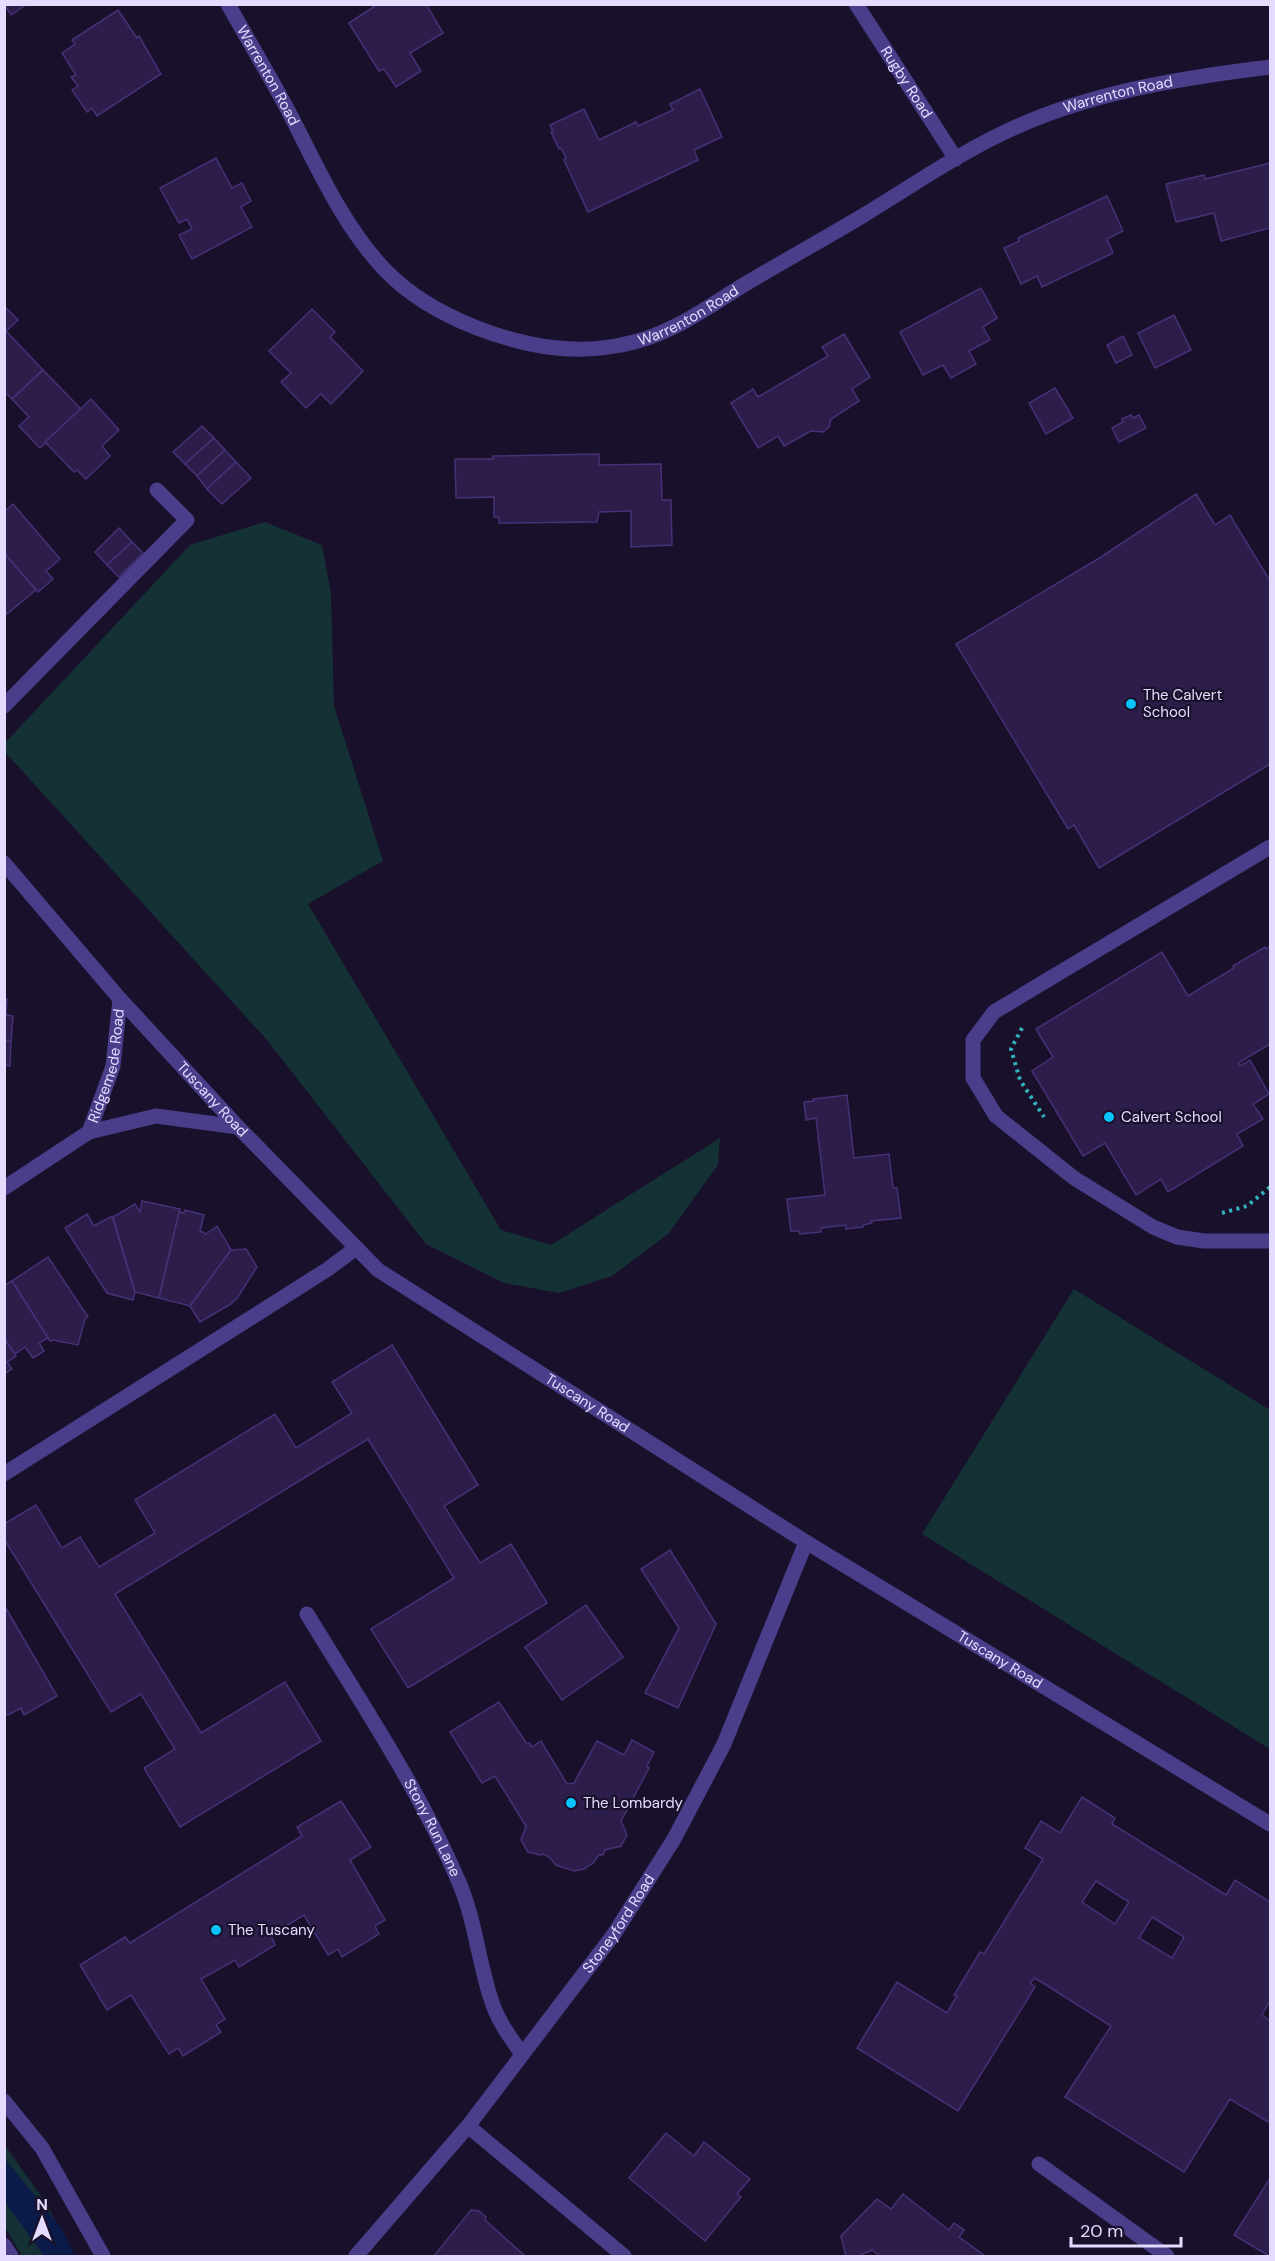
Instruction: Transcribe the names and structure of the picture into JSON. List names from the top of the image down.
{
  "streets": {
    "street": [
      "Warrenton Road",
      "Rugby Road",
      "Ridgemede Road",
      "Tuscany Road",
      "Stony Run Lane",
      "Stoneyford Road"
    ]
  },
  "crossings": [
    ["Warrenton Road", "Rugby Road"],
    ["Ridgemede Road", "Tuscany Road"],
    ["Tuscany Road", "Stoneyford Road"],
    ["Stony Run Lane", "Stoneyford Road"]
  ],
  "places": [
    "The Calvert School",
    "Calvert School",
    "The Lombardy",
    "The Tuscany"
  ],
  "scale_bar": "20 m",
  "north": "top"
}
